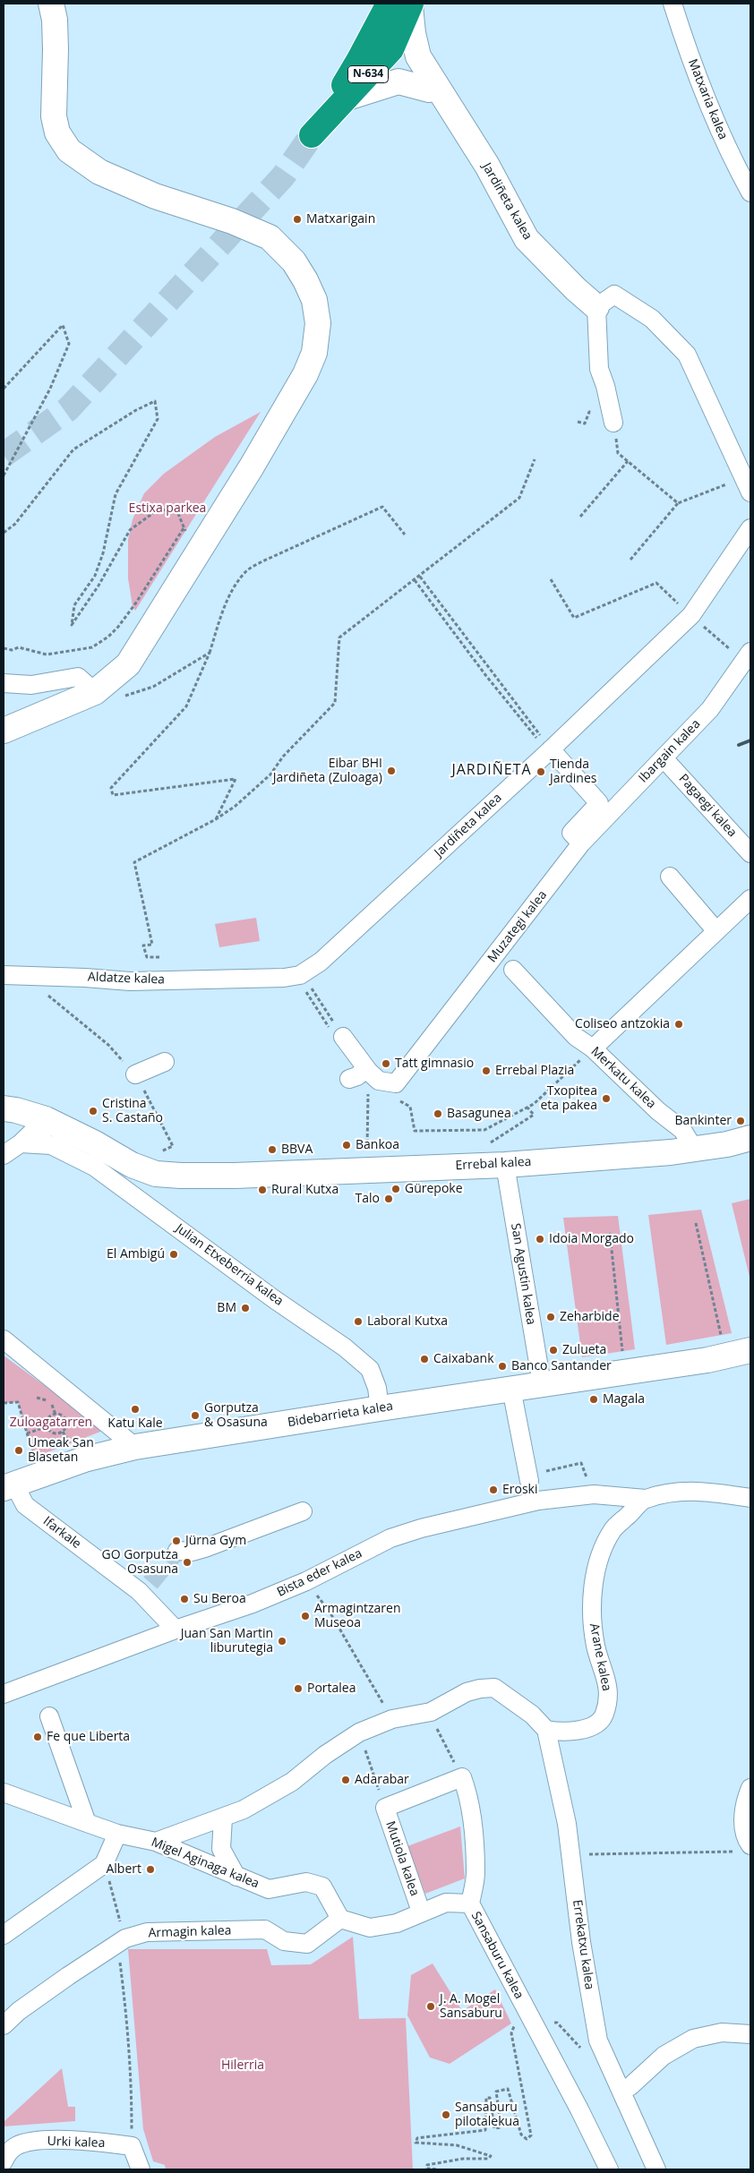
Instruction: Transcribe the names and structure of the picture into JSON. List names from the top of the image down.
{
  "streets": {
    "highway": ["N-634"],
    "street": [
      "Matxaria kalea",
      "Jardiñeta kalea",
      "Ibargain kalea",
      "Pagaegi kalea",
      "Muzategi kalea",
      "Aldatze kalea",
      "Merkatu kalea",
      "Errebal kalea",
      "Julian Etxeberria kalea",
      "San Agustin kalea",
      "Bidebarrieta kalea",
      "Ifarkale",
      "Bista eder kalea",
      "Arane kalea",
      "Mutiola kalea",
      "Migel Aginaga kalea",
      "Armagin kalea",
      "Errekatxu kalea",
      "Sansaburu kalea",
      "Urki kalea"
    ]
  },
  "crossings": [
    ["N-634", "Jardiñeta kalea"],
    ["Jardiñeta kalea", "Aldatze kalea"],
    ["Ibargain kalea", "Pagaegi kalea"],
    ["Ibargain kalea", "Muzategi kalea"],
    ["Merkatu kalea", "Errebal kalea"],
    ["Errebal kalea", "San Agustin kalea"],
    ["Julian Etxeberria kalea", "Bidebarrieta kalea"],
    ["San Agustin kalea", "Bidebarrieta kalea"],
    ["Bidebarrieta kalea", "Ifarkale"],
    ["Ifarkale", "Bista eder kalea"],
    ["Bista eder kalea", "Arane kalea"],
    ["Arane kalea", "Errekatxu kalea"],
    ["Mutiola kalea", "Migel Aginaga kalea"],
    ["Mutiola kalea", "Armagin kalea"],
    ["Mutiola kalea", "Sansaburu kalea"],
    ["Migel Aginaga kalea", "Armagin kalea"]
  ],
  "districts": ["JARDIÑETA"],
  "parks": ["Estixa parkea", "Zuloagatarren", "Hilerria"],
  "places": [
    "Matxarigain",
    "Eibar BHI Jardiñeta (Zuloaga)",
    "Tienda Jardines",
    "Coliseo antzokia",
    "Tatt gimnasio",
    "Errebal Plazia",
    "Txopitea eta pakea",
    "Cristina S. Castaño",
    "Basagunea",
    "Bankinter",
    "Bankoa",
    "BBVA",
    "Gürepoke",
    "Rural Kutxa",
    "Talo",
    "Idoia Morgado",
    "El Ambigú",
    "BM",
    "Zeharbide",
    "Laboral Kutxa",
    "Zulueta",
    "Caixabank",
    "Banco Santander",
    "Magala",
    "Katu Kale",
    "Gorputza & Osasuna",
    "Umeak San Blasetan",
    "Eroski",
    "Jürna Gym",
    "GO Gorputza Osasuna",
    "Su Beroa",
    "Armagintzaren Museoa",
    "Juan San Martin liburutegia",
    "Portalea",
    "Fe que Liberta",
    "Adarabar",
    "Albert",
    "J. A. Mogel Sansaburu",
    "Sansaburu pilotalekua"
  ]
}
